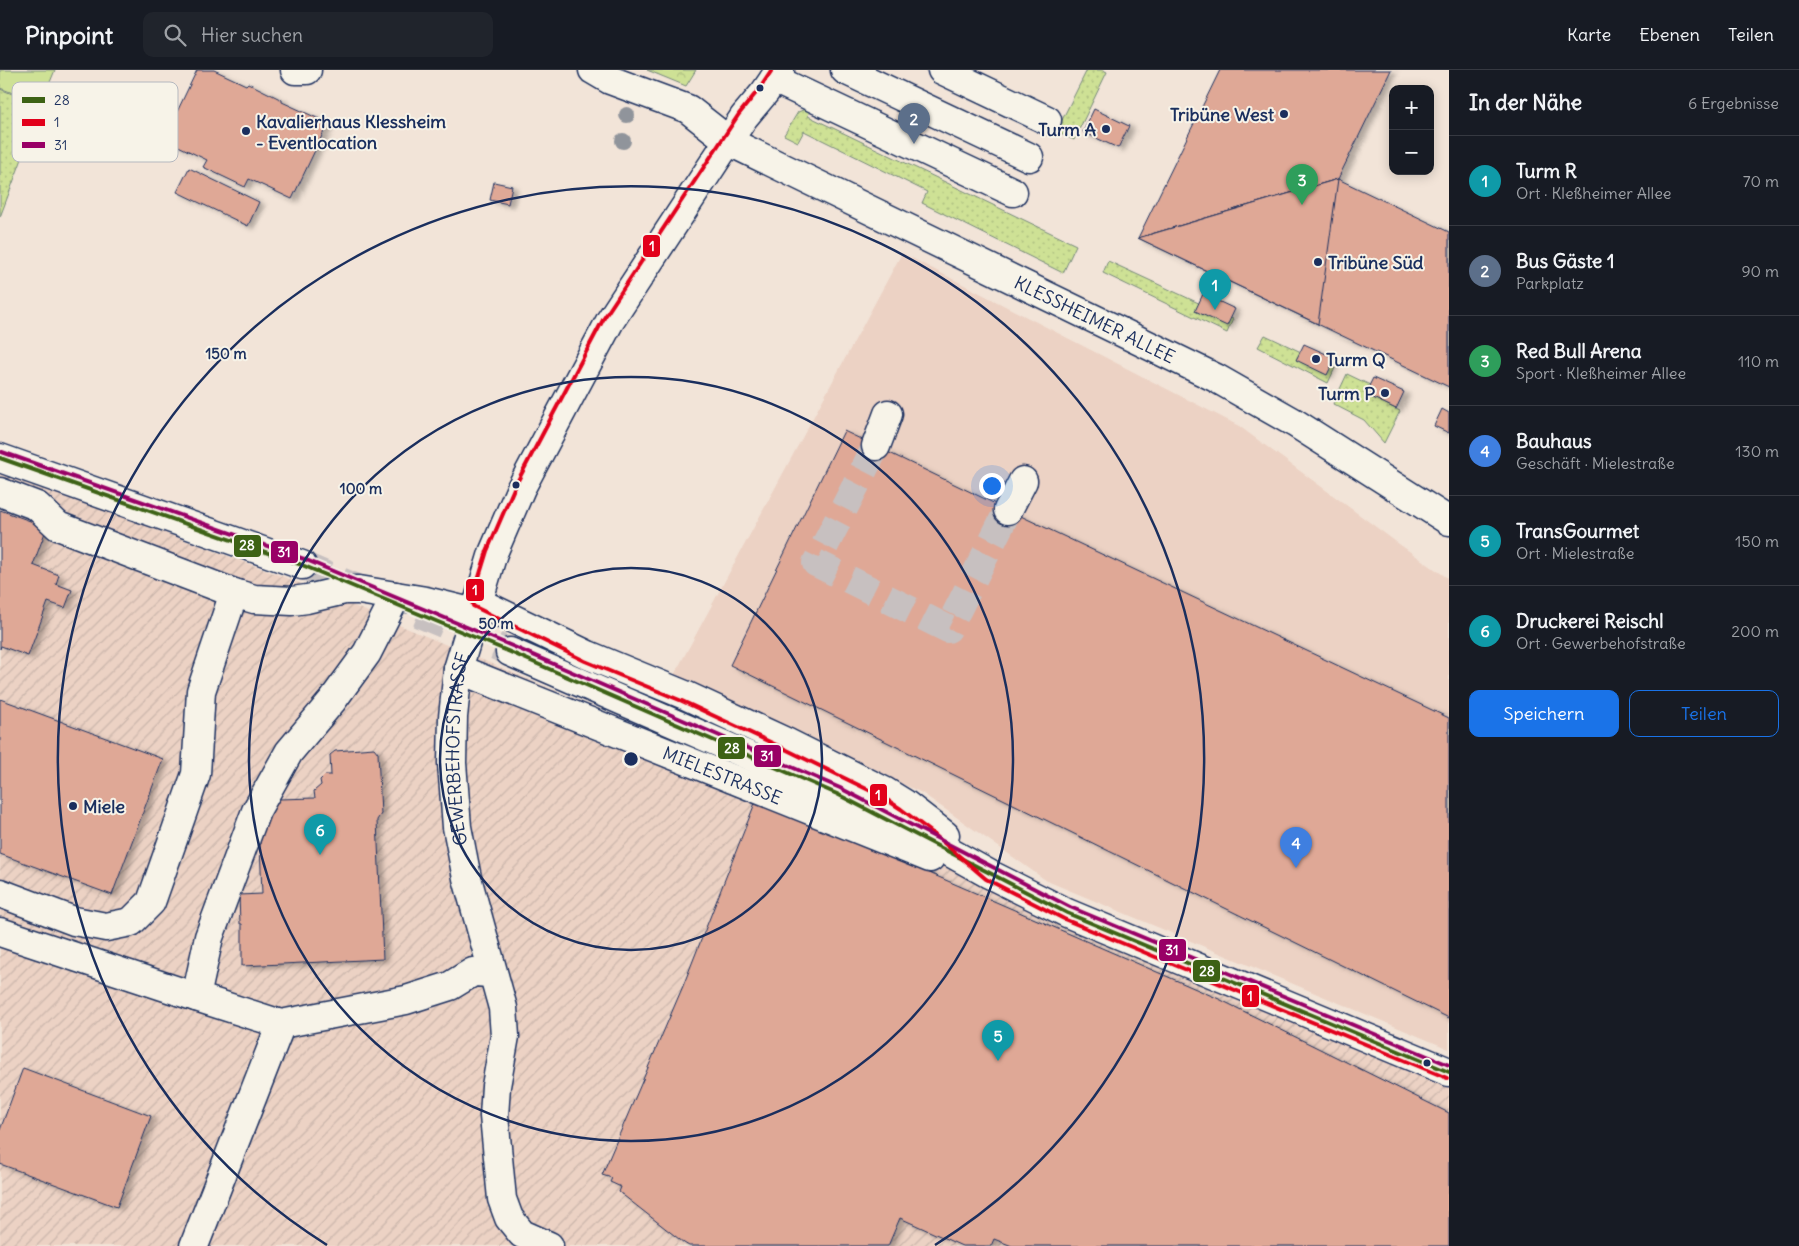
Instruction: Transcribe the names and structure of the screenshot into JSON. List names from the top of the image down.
{
  "streets": {
    "street": ["KLESSHEIMER ALLEE", "GEWERBEHOFSTRASSE", "MIELESTRASSE"]
  },
  "crossings": [
    ["KLESSHEIMER ALLEE", "GEWERBEHOFSTRASSE"],
    ["GEWERBEHOFSTRASSE", "MIELESTRASSE"]
  ],
  "places": [
    "Tribüne West",
    "Turm A",
    "Kavalierhaus Klessheim - Eventlocation",
    "Tribüne Süd",
    "Turm Q",
    "Turm P",
    "Miele"
  ],
  "lines": ["transit line 1", "transit line 31", "transit line 28"],
  "legend": ["28", "1", "31"],
  "page": {
    "header": "Pinpoint",
    "search": "Hier suchen",
    "nav": ["Karte", "Ebenen", "Teilen"],
    "heading": ["In der Nähe", "6 Ergebnisse"],
    "map_buttons": ["+", "−"],
    "pins": [
      "2",
      "3",
      "1",
      "6",
      "4",
      "5"
    ],
    "list": [
      {
        "mark": "1",
        "name": "Turm R",
        "note": "Ort · Kleßheimer Allee",
        "value": "70 m"
      },
      {
        "mark": "2",
        "name": "Bus Gäste 1",
        "note": "Parkplatz",
        "value": "90 m"
      },
      {
        "mark": "3",
        "name": "Red Bull Arena",
        "note": "Sport · Kleßheimer Allee",
        "value": "110 m"
      },
      {
        "mark": "4",
        "name": "Bauhaus",
        "note": "Geschäft · Mielestraße",
        "value": "130 m"
      },
      {
        "mark": "5",
        "name": "TransGourmet",
        "note": "Ort · Mielestraße",
        "value": "150 m"
      },
      {
        "mark": "6",
        "name": "Druckerei Reischl",
        "note": "Ort · Gewerbehofstraße",
        "value": "200 m"
      }
    ],
    "buttons": ["Speichern", "Teilen"]
  },
  "rings": ["150 m", "100 m", "50 m"]
}
